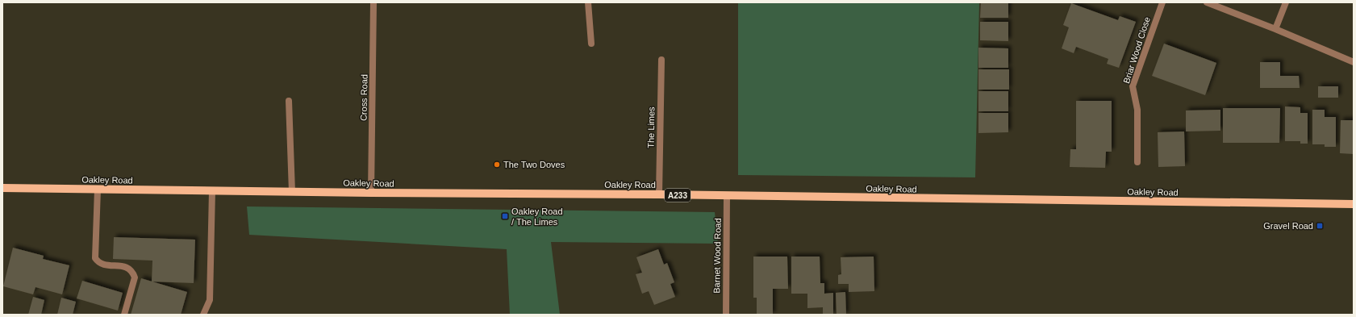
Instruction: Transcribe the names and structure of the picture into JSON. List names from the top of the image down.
{
  "streets": {
    "main road": ["Oakley Road", "A233"],
    "street": [
      "Briar Wood Close",
      "Cross Road",
      "The Limes",
      "Barnet Wood Road"
    ]
  },
  "crossings": [
    ["Cross Road", "Oakley Road"],
    ["The Limes", "Oakley Road"],
    ["Oakley Road", "Barnet Wood Road"]
  ],
  "places": {
    "other": ["The Two Doves"],
    "transit": ["Oakley Road / The Limes", "Gravel Road"]
  }
}
